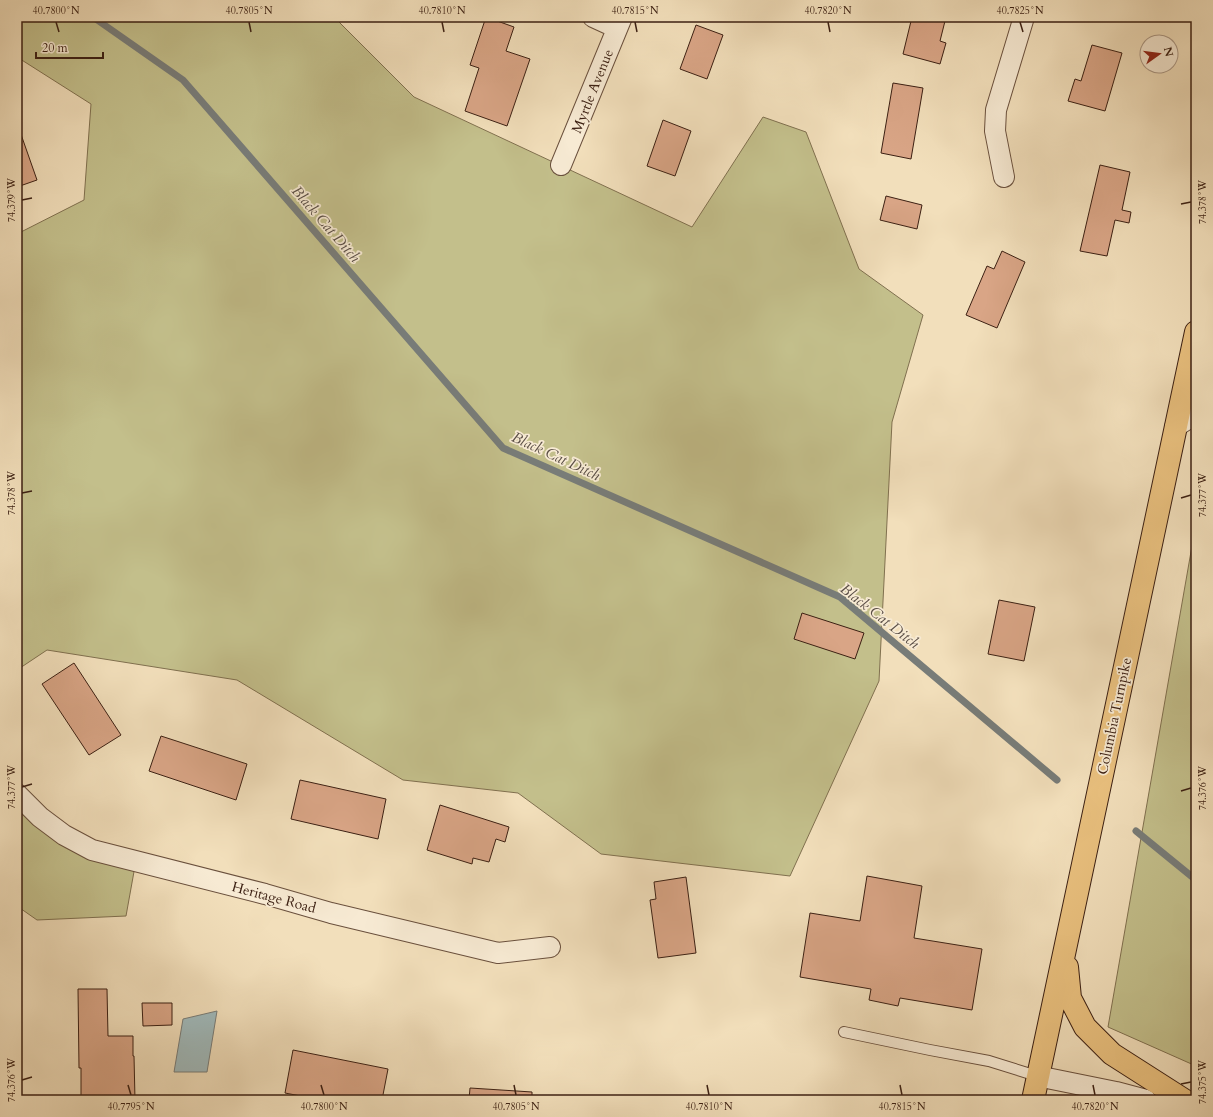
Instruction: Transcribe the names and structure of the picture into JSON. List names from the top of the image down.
{
  "streets": {
    "main road": ["Columbia Turnpike"],
    "street": ["Myrtle Avenue", "Heritage Road"]
  },
  "water": ["Black Cat Ditch"],
  "scale_bar": "20 m",
  "north": "right",
  "coordinates": [
    "40.7800°N",
    "40.7805°N",
    "40.7810°N",
    "40.7815°N",
    "40.7820°N",
    "40.7825°N",
    "74.379°W",
    "74.378°W",
    "74.377°W",
    "74.376°W",
    "74.375°W",
    "40.7795°N"
  ]
}
